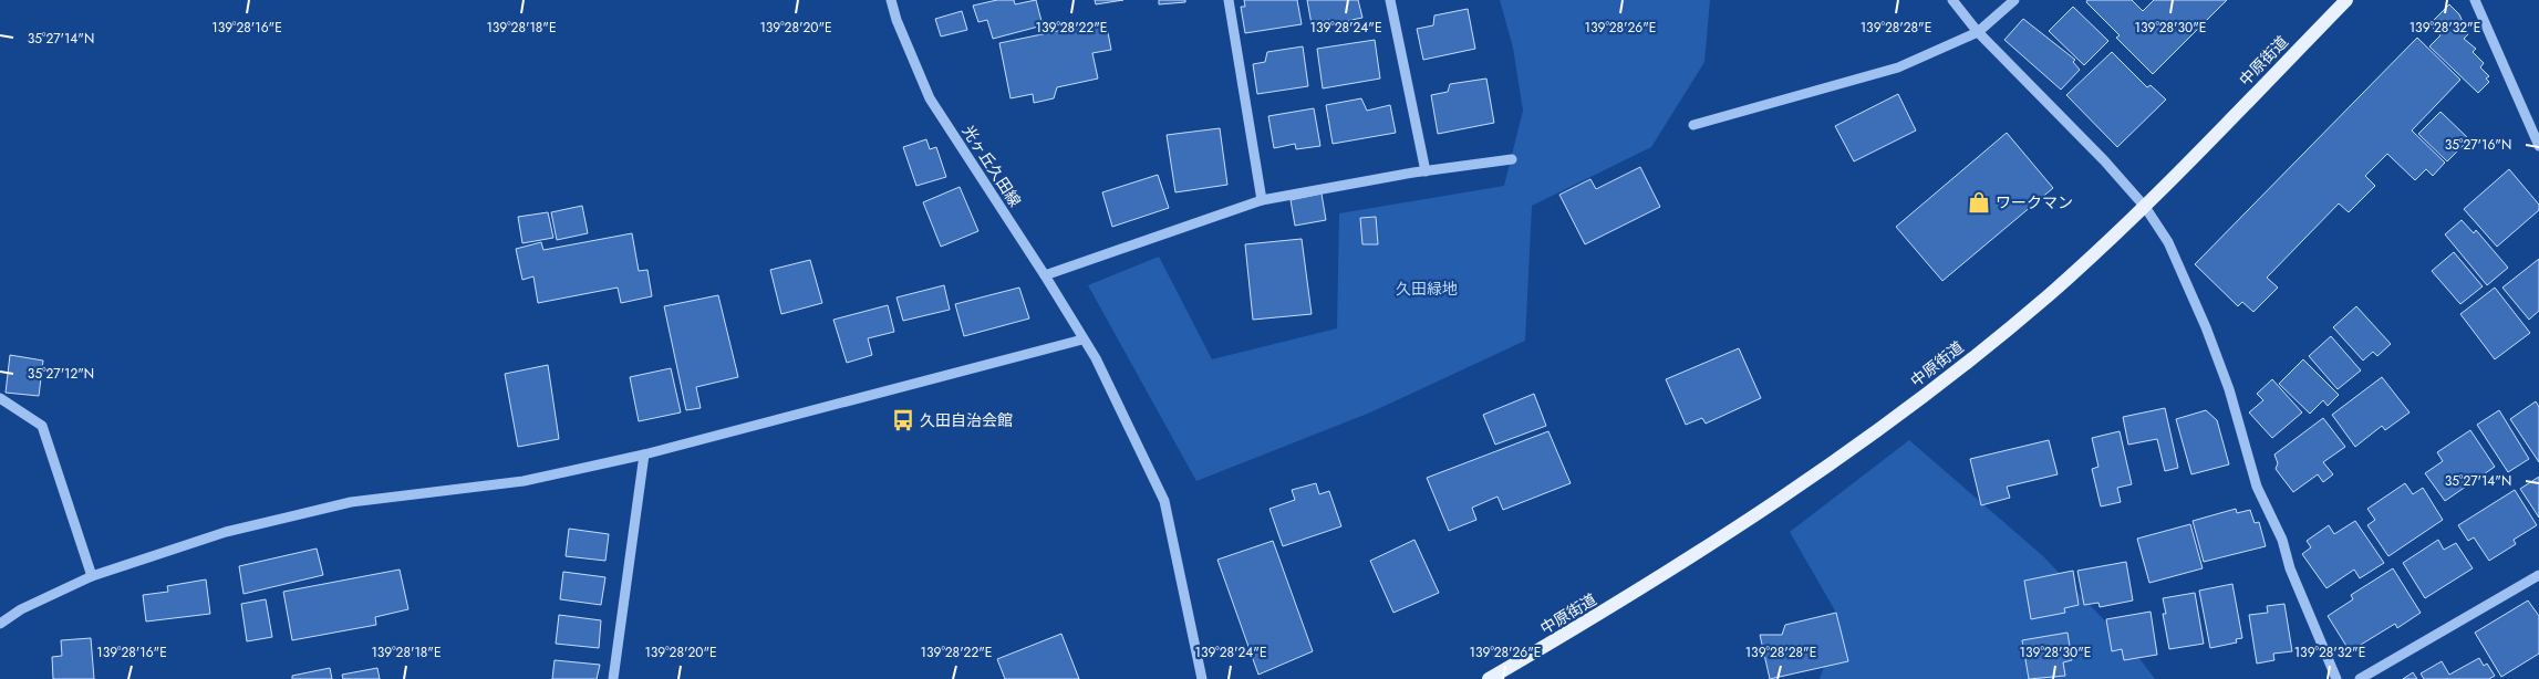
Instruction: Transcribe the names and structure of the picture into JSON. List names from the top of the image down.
{
  "streets": {
    "main road": ["中原街道"],
    "street": ["光ヶ丘久田線"]
  },
  "parks": ["久田緑地"],
  "places": {
    "shop": ["ワークマン"],
    "bus stop": ["久田自治会館"]
  },
  "coordinates": [
    "139°28'16\"E",
    "139°28'18\"E",
    "139°28'20\"E",
    "139°28'22\"E",
    "139°28'24\"E",
    "139°28'26\"E",
    "139°28'28\"E",
    "139°28'30\"E",
    "139°28'32\"E",
    "35°27'14\"N",
    "35°27'16\"N",
    "35°27'12\"N"
  ]
}
